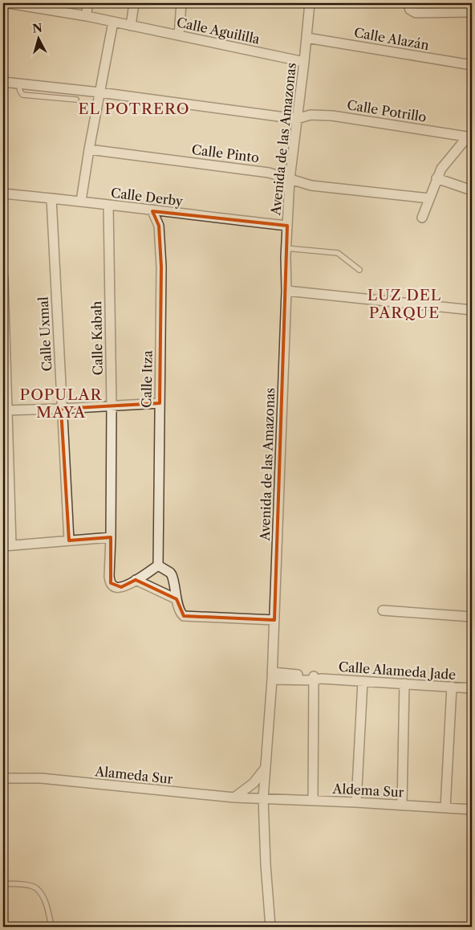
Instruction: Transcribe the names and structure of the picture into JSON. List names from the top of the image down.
{
  "streets": {
    "street": [
      "Calle Aguililla",
      "Calle Alazán",
      "Calle Potrillo",
      "Avenida de las Amazonas",
      "Calle Pinto",
      "Calle Derby",
      "Calle Uxmal",
      "Calle Kabah",
      "Calle Itza",
      "Calle Alameda Jade",
      "Alameda Sur",
      "Aldema Sur"
    ]
  },
  "crossings": [
    ["Calle Aguililla", "Avenida de las Amazonas"],
    ["Calle Alazán", "Avenida de las Amazonas"],
    ["Calle Potrillo", "Avenida de las Amazonas"],
    ["Avenida de las Amazonas", "Calle Pinto"],
    ["Avenida de las Amazonas", "Calle Derby"],
    ["Avenida de las Amazonas", "Calle Alameda Jade"],
    ["Avenida de las Amazonas", "Alameda Sur"],
    ["Avenida de las Amazonas", "Aldema Sur"],
    ["Calle Derby", "Calle Uxmal"],
    ["Calle Derby", "Calle Kabah"],
    ["Calle Derby", "Calle Itza"],
    ["Alameda Sur", "Aldema Sur"]
  ],
  "districts": ["EL POTRERO", "LUZ DEL PARQUE", "POPULAR MAYA"],
  "north": "top"
}
